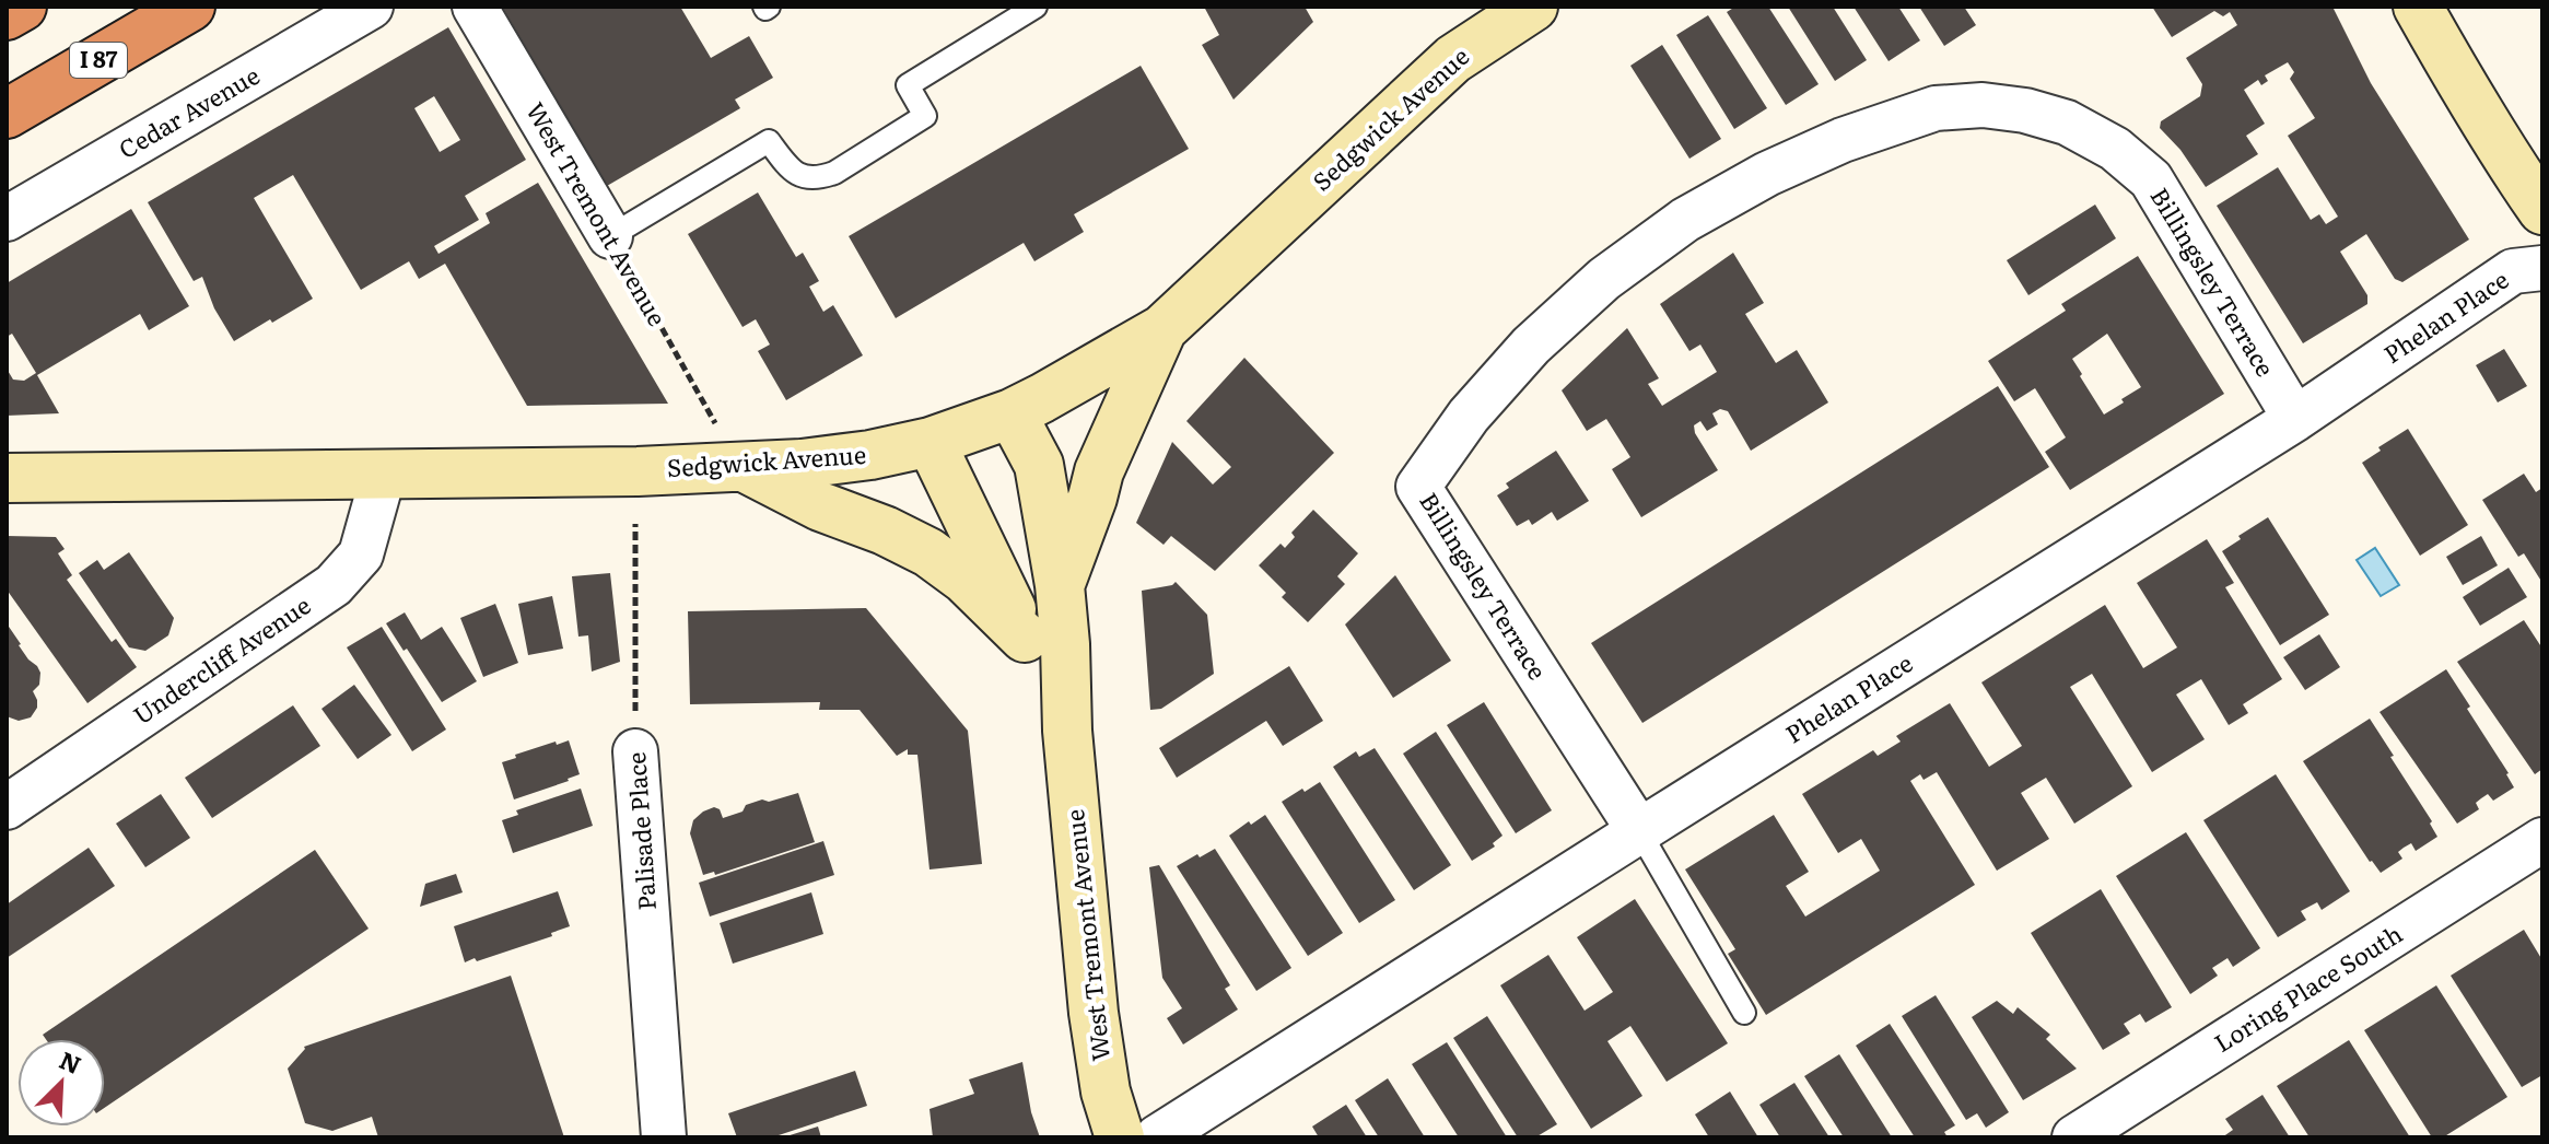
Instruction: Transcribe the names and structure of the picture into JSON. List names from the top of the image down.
{
  "streets": {
    "highway": ["I 87"],
    "main road": ["Sedgwick Avenue", "West Tremont Avenue"],
    "street": [
      "Cedar Avenue",
      "Billingsley Terrace",
      "Phelan Place",
      "Undercliff Avenue",
      "Palisade Place",
      "Loring Place South"
    ]
  },
  "crossings": [
    ["Sedgwick Avenue", "West Tremont Avenue"],
    ["Sedgwick Avenue", "Undercliff Avenue"],
    ["Billingsley Terrace", "Phelan Place"]
  ],
  "north": "top right"
}
